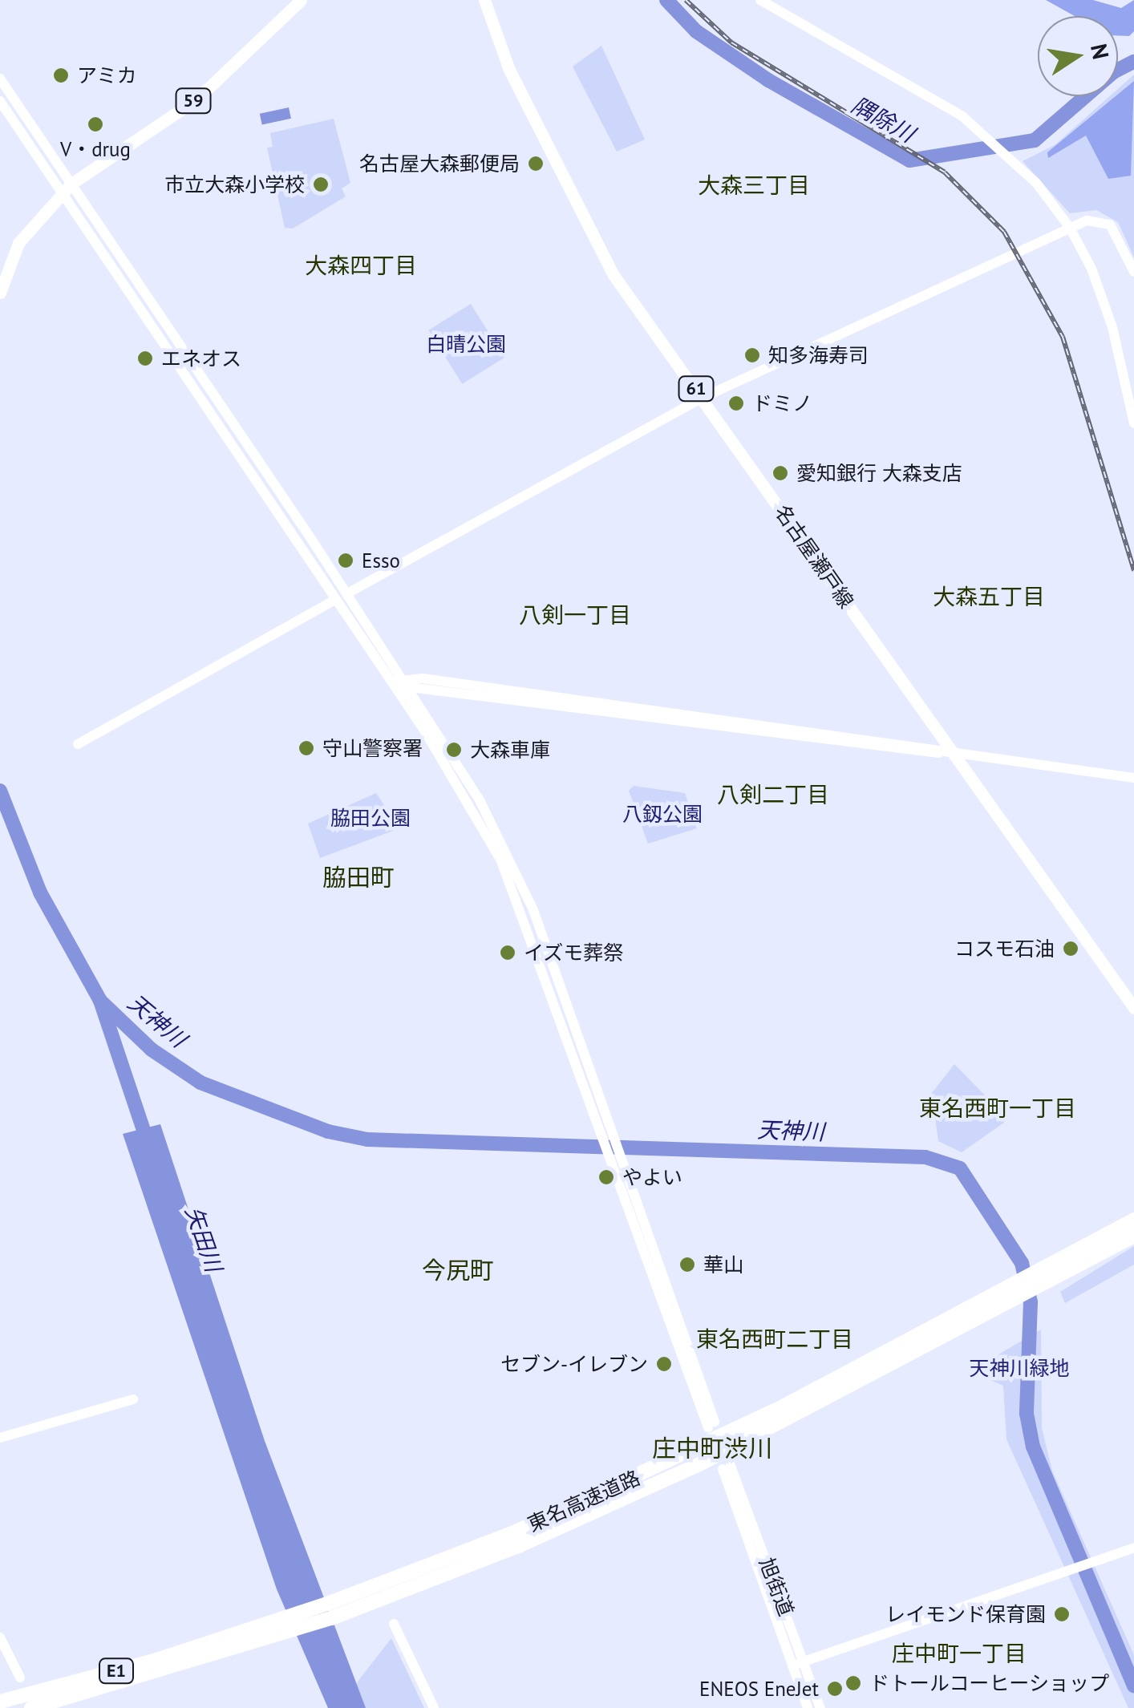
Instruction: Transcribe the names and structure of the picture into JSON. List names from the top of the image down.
{
  "streets": {
    "highway": ["東名高速道路", "E1"],
    "main road": ["59", "61", "名古屋瀬戸線"],
    "street": ["旭街道"]
  },
  "districts": [
    "大森三丁目",
    "大森四丁目",
    "大森五丁目",
    "八剣一丁目",
    "八剣二丁目",
    "脇田町",
    "東名西町一丁目",
    "今尻町",
    "東名西町二丁目",
    "庄中町渋川",
    "庄中町一丁目"
  ],
  "water": ["隅除川", "天神川", "矢田川"],
  "parks": [
    "白晴公園",
    "八釼公園",
    "脇田公園",
    "天神川緑地"
  ],
  "places": [
    "アミカ",
    "V・drug",
    "名古屋大森郵便局",
    "市立大森小学校",
    "知多海寿司",
    "エネオス",
    "ドミノ",
    "愛知銀行 大森支店",
    "Esso",
    "守山警察署",
    "大森車庫",
    "コスモ石油",
    "イズモ葬祭",
    "やよい",
    "華山",
    "セブン-イレブン",
    "レイモンド保育園",
    "ドトールコーヒーショップ",
    "ENEOS EneJet"
  ],
  "north": "right"
}
